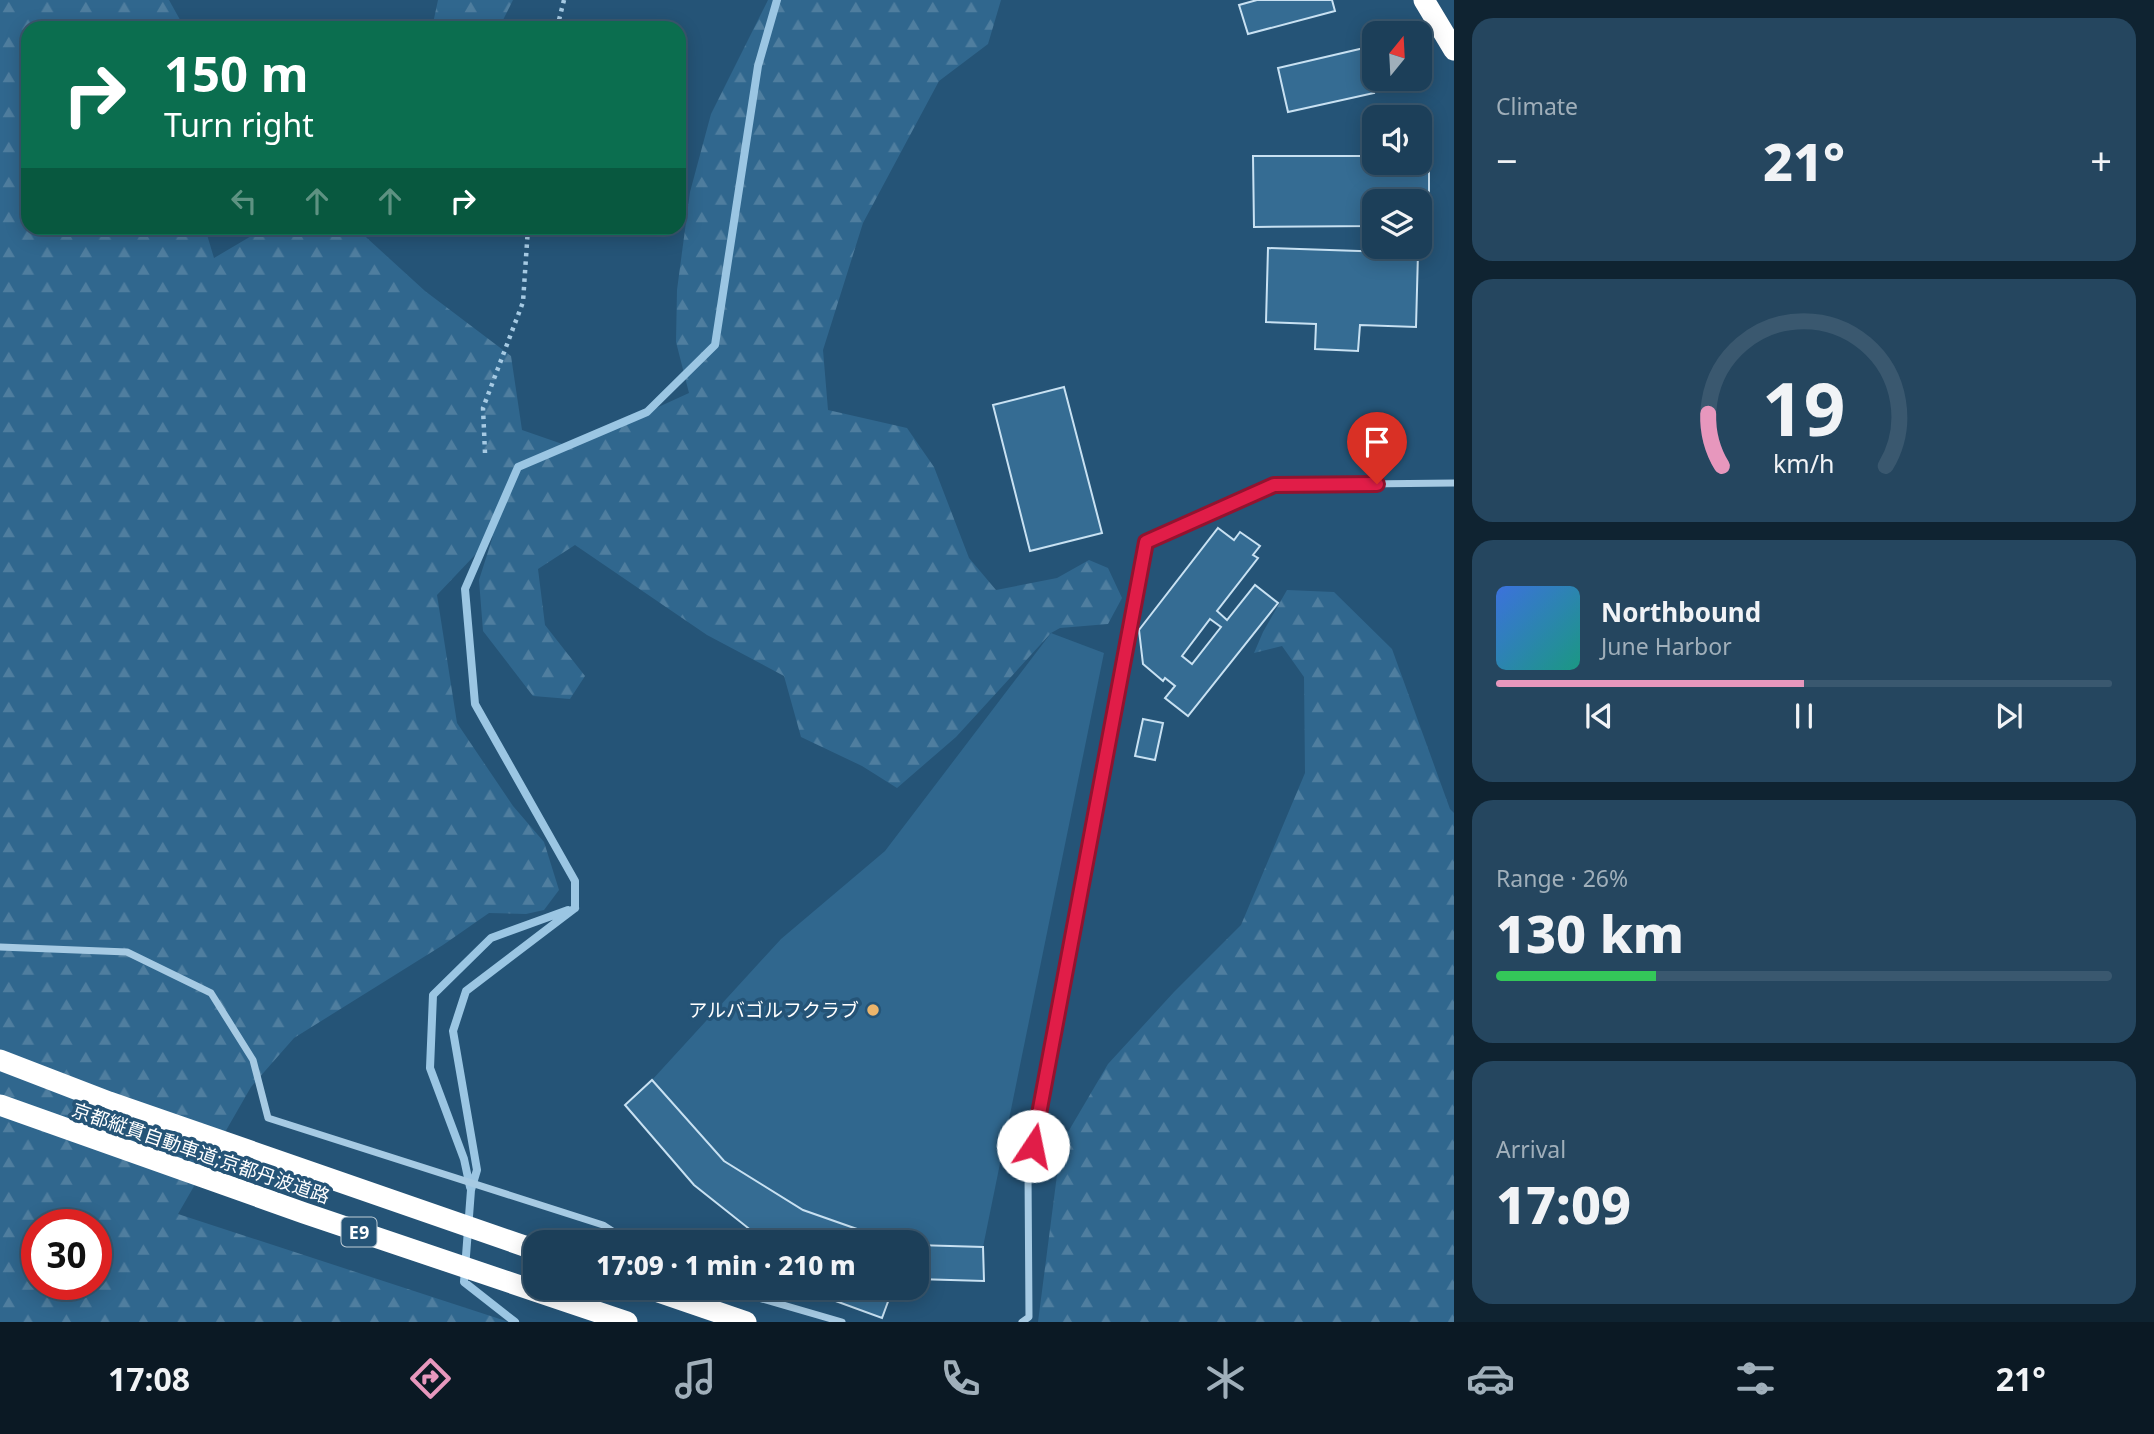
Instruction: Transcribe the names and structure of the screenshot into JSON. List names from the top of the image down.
{
  "streets": {
    "highway": ["京都縦貫自動車道;京都丹波道路", "E9"]
  },
  "places": ["アルバゴルフクラブ"],
  "north": "top",
  "page": {
    "tile": [
      "Climate",
      ["Range · 26%", "130 km"],
      ["Arrival", "17:09"]
    ],
    "turn": ["150 m", "Turn right"],
    "heat": ["−", "21°", "+"],
    "song": ["Northbound", "June Harbor"],
    "limit": "30",
    "trip": "17:09 · 1 min · 210 m",
    "tabs": ["17:08", "21°"],
    "gauge": ["19", "km/h"]
  }
}
